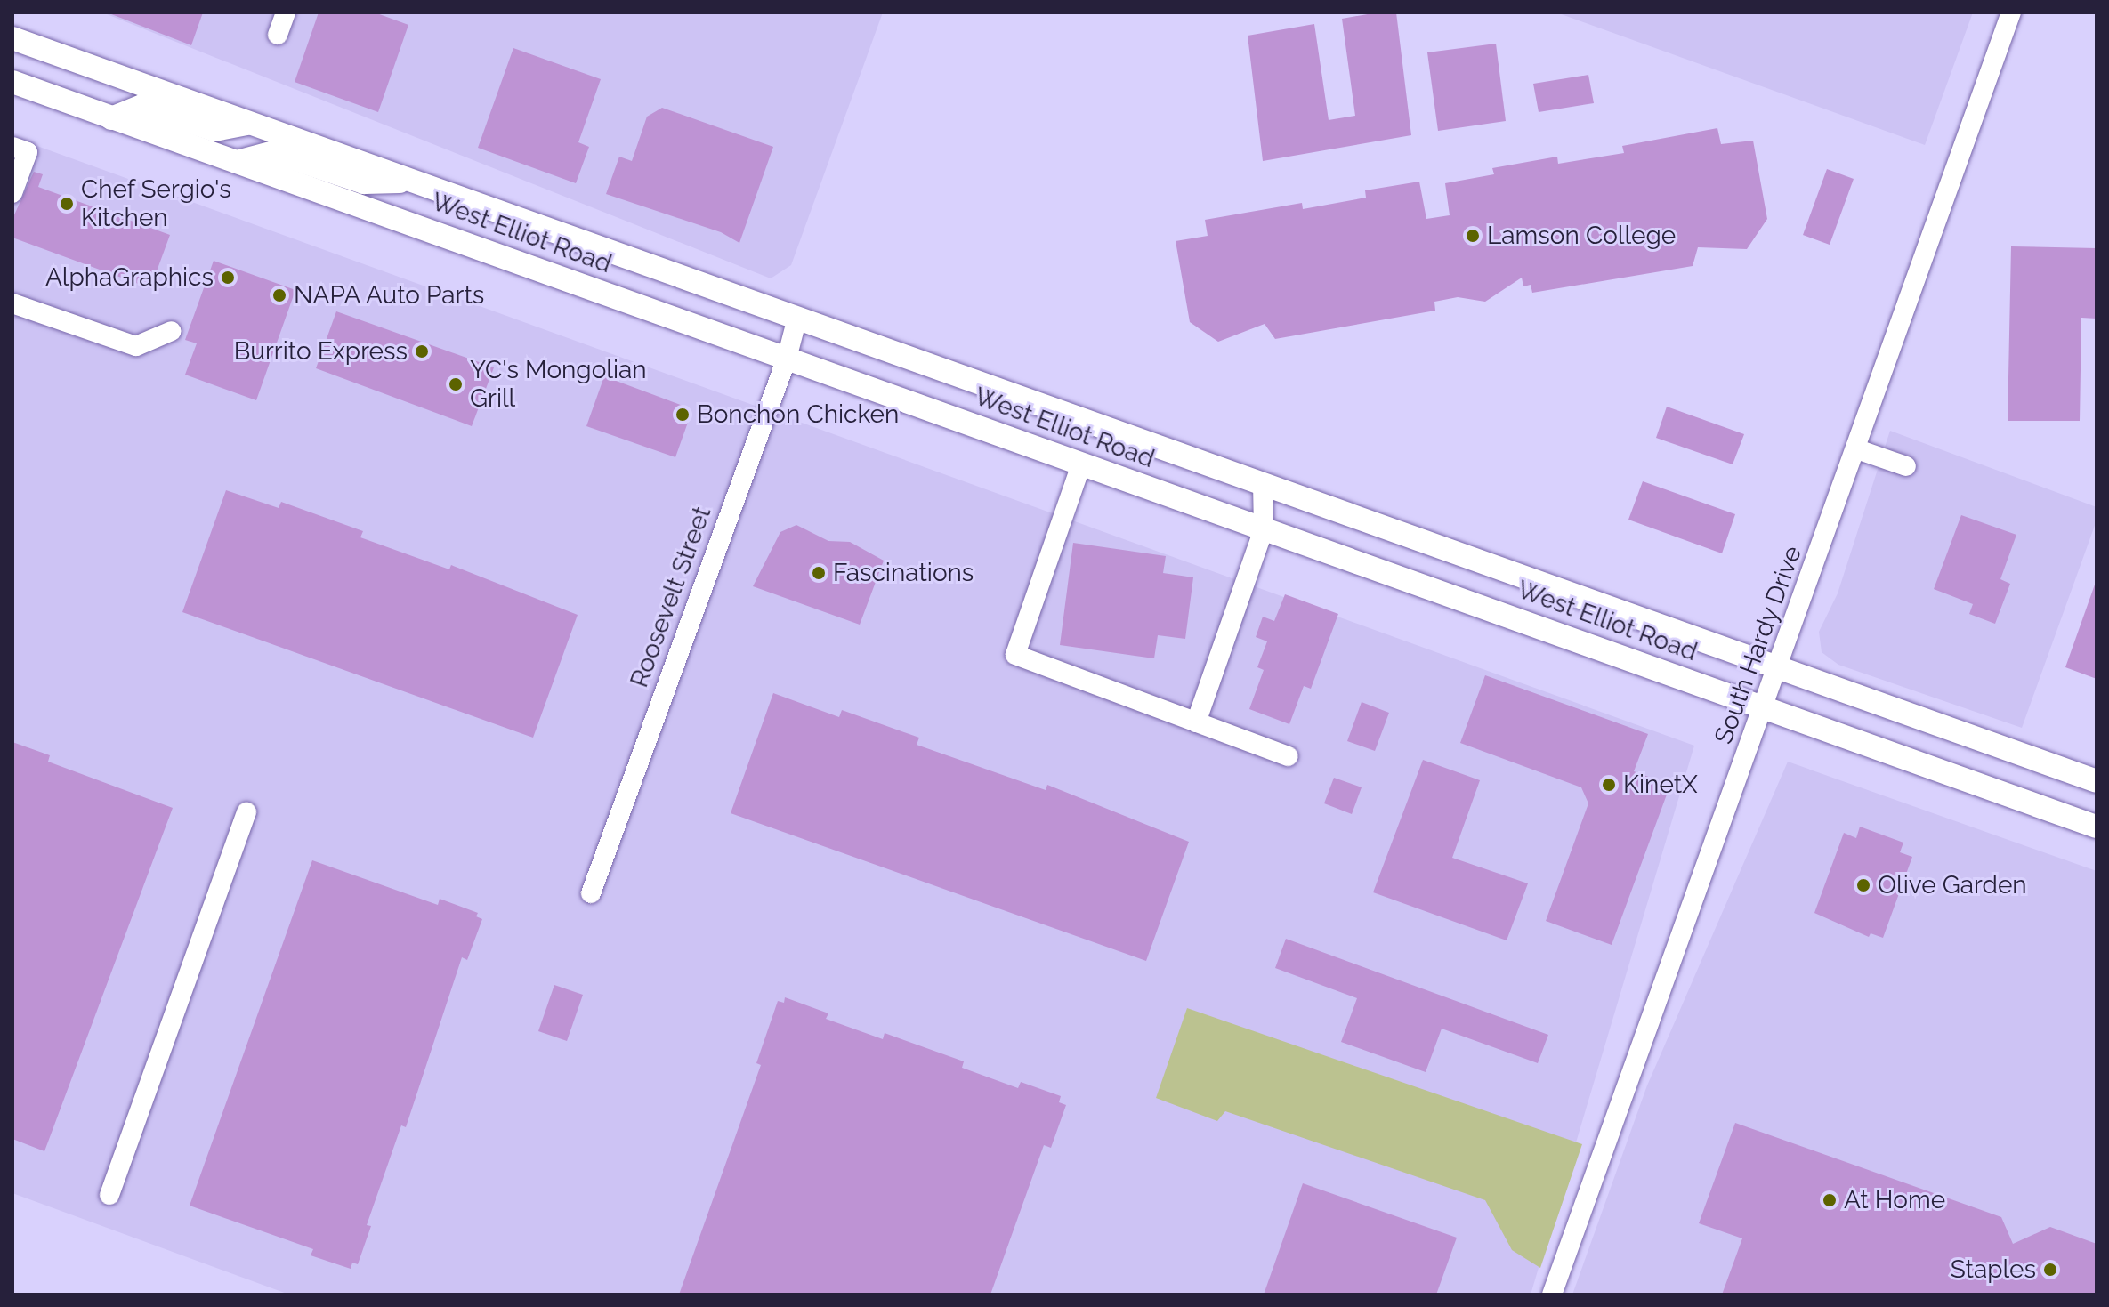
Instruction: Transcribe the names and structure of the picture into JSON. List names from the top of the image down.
{
  "streets": {
    "main road": ["West Elliot Road"],
    "street": ["Roosevelt Street", "South Hardy Drive"]
  },
  "crossings": [
    ["West Elliot Road", "Roosevelt Street"],
    ["West Elliot Road", "South Hardy Drive"]
  ],
  "places": [
    "Chef Sergio's Kitchen",
    "Lamson College",
    "AlphaGraphics",
    "NAPA Auto Parts",
    "Burrito Express",
    "YC's Mongolian Grill",
    "Bonchon Chicken",
    "Fascinations",
    "KinetX",
    "Olive Garden",
    "At Home",
    "Staples"
  ]
}
